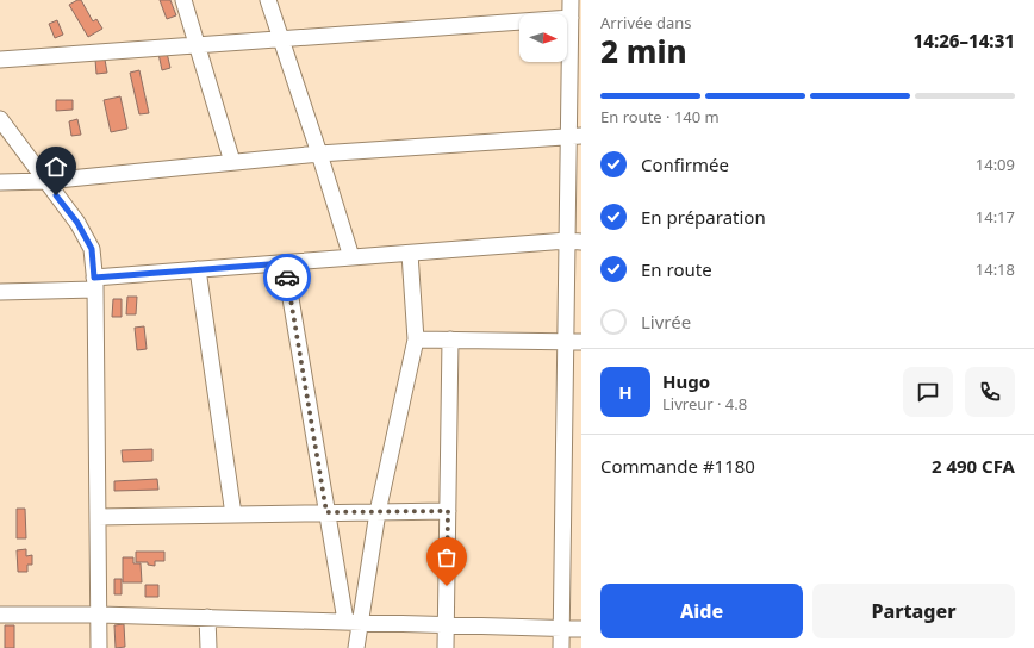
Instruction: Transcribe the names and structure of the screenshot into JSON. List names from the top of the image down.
{
  "north": "right",
  "page": {
    "heading": ["2 min", "Arrivée dans", "14:26–14:31"],
    "panel": [
      "Hugo",
      "Livreur · 4.8",
      "Commande #1180",
      "2 490 CFA"
    ],
    "bar": "En route · 140 m",
    "list": [
      ["Confirmée", "14:09"],
      ["En préparation", "14:17"],
      ["En route", "14:18"],
      "Livrée"
    ],
    "round": "H",
    "buttons": ["Aide", "Partager"]
  }
}
